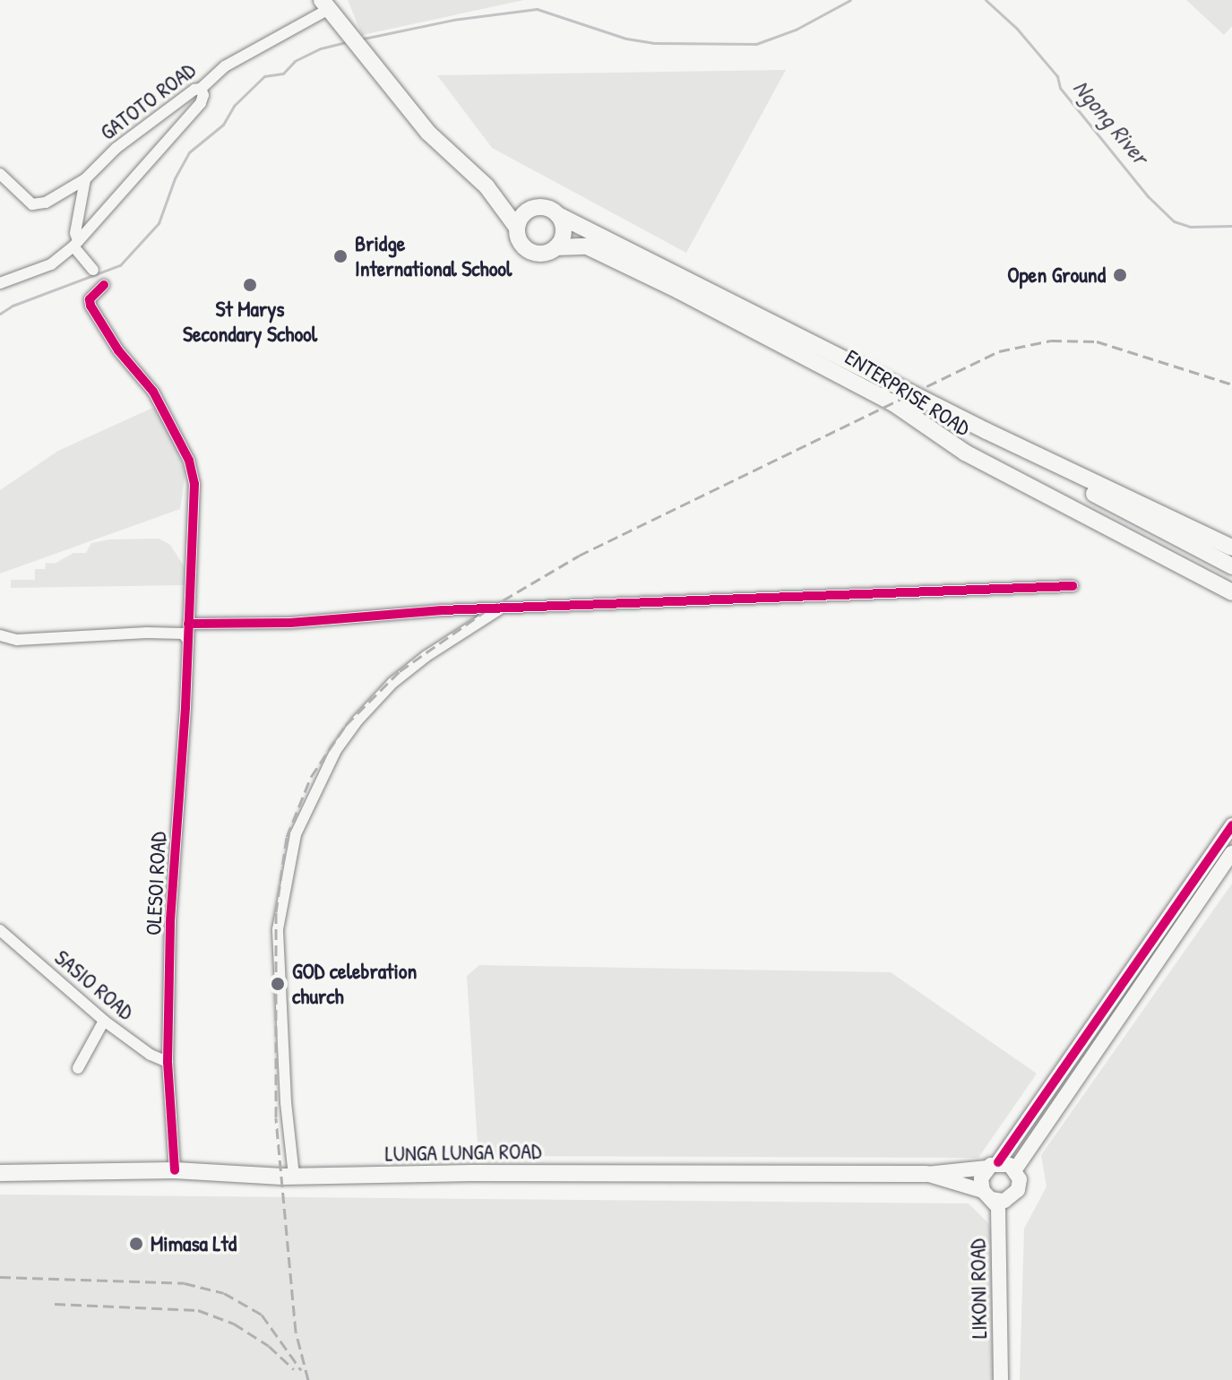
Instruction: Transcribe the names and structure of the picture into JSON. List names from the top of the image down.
{
  "streets": {
    "main road": ["ENTERPRISE ROAD", "LUNGA LUNGA ROAD"],
    "street": [
      "GATOTO ROAD",
      "OLESOI ROAD",
      "SASIO ROAD",
      "LIKONI ROAD"
    ]
  },
  "crossings": [
    ["OLESOI ROAD", "SASIO ROAD"],
    ["OLESOI ROAD", "LUNGA LUNGA ROAD"],
    ["LUNGA LUNGA ROAD", "LIKONI ROAD"]
  ],
  "water": ["Ngong River"],
  "places": [
    "Bridge International School",
    "Open Ground",
    "St Marys Secondary School",
    "GOD celebration church",
    "Mimasa Ltd"
  ]
}
